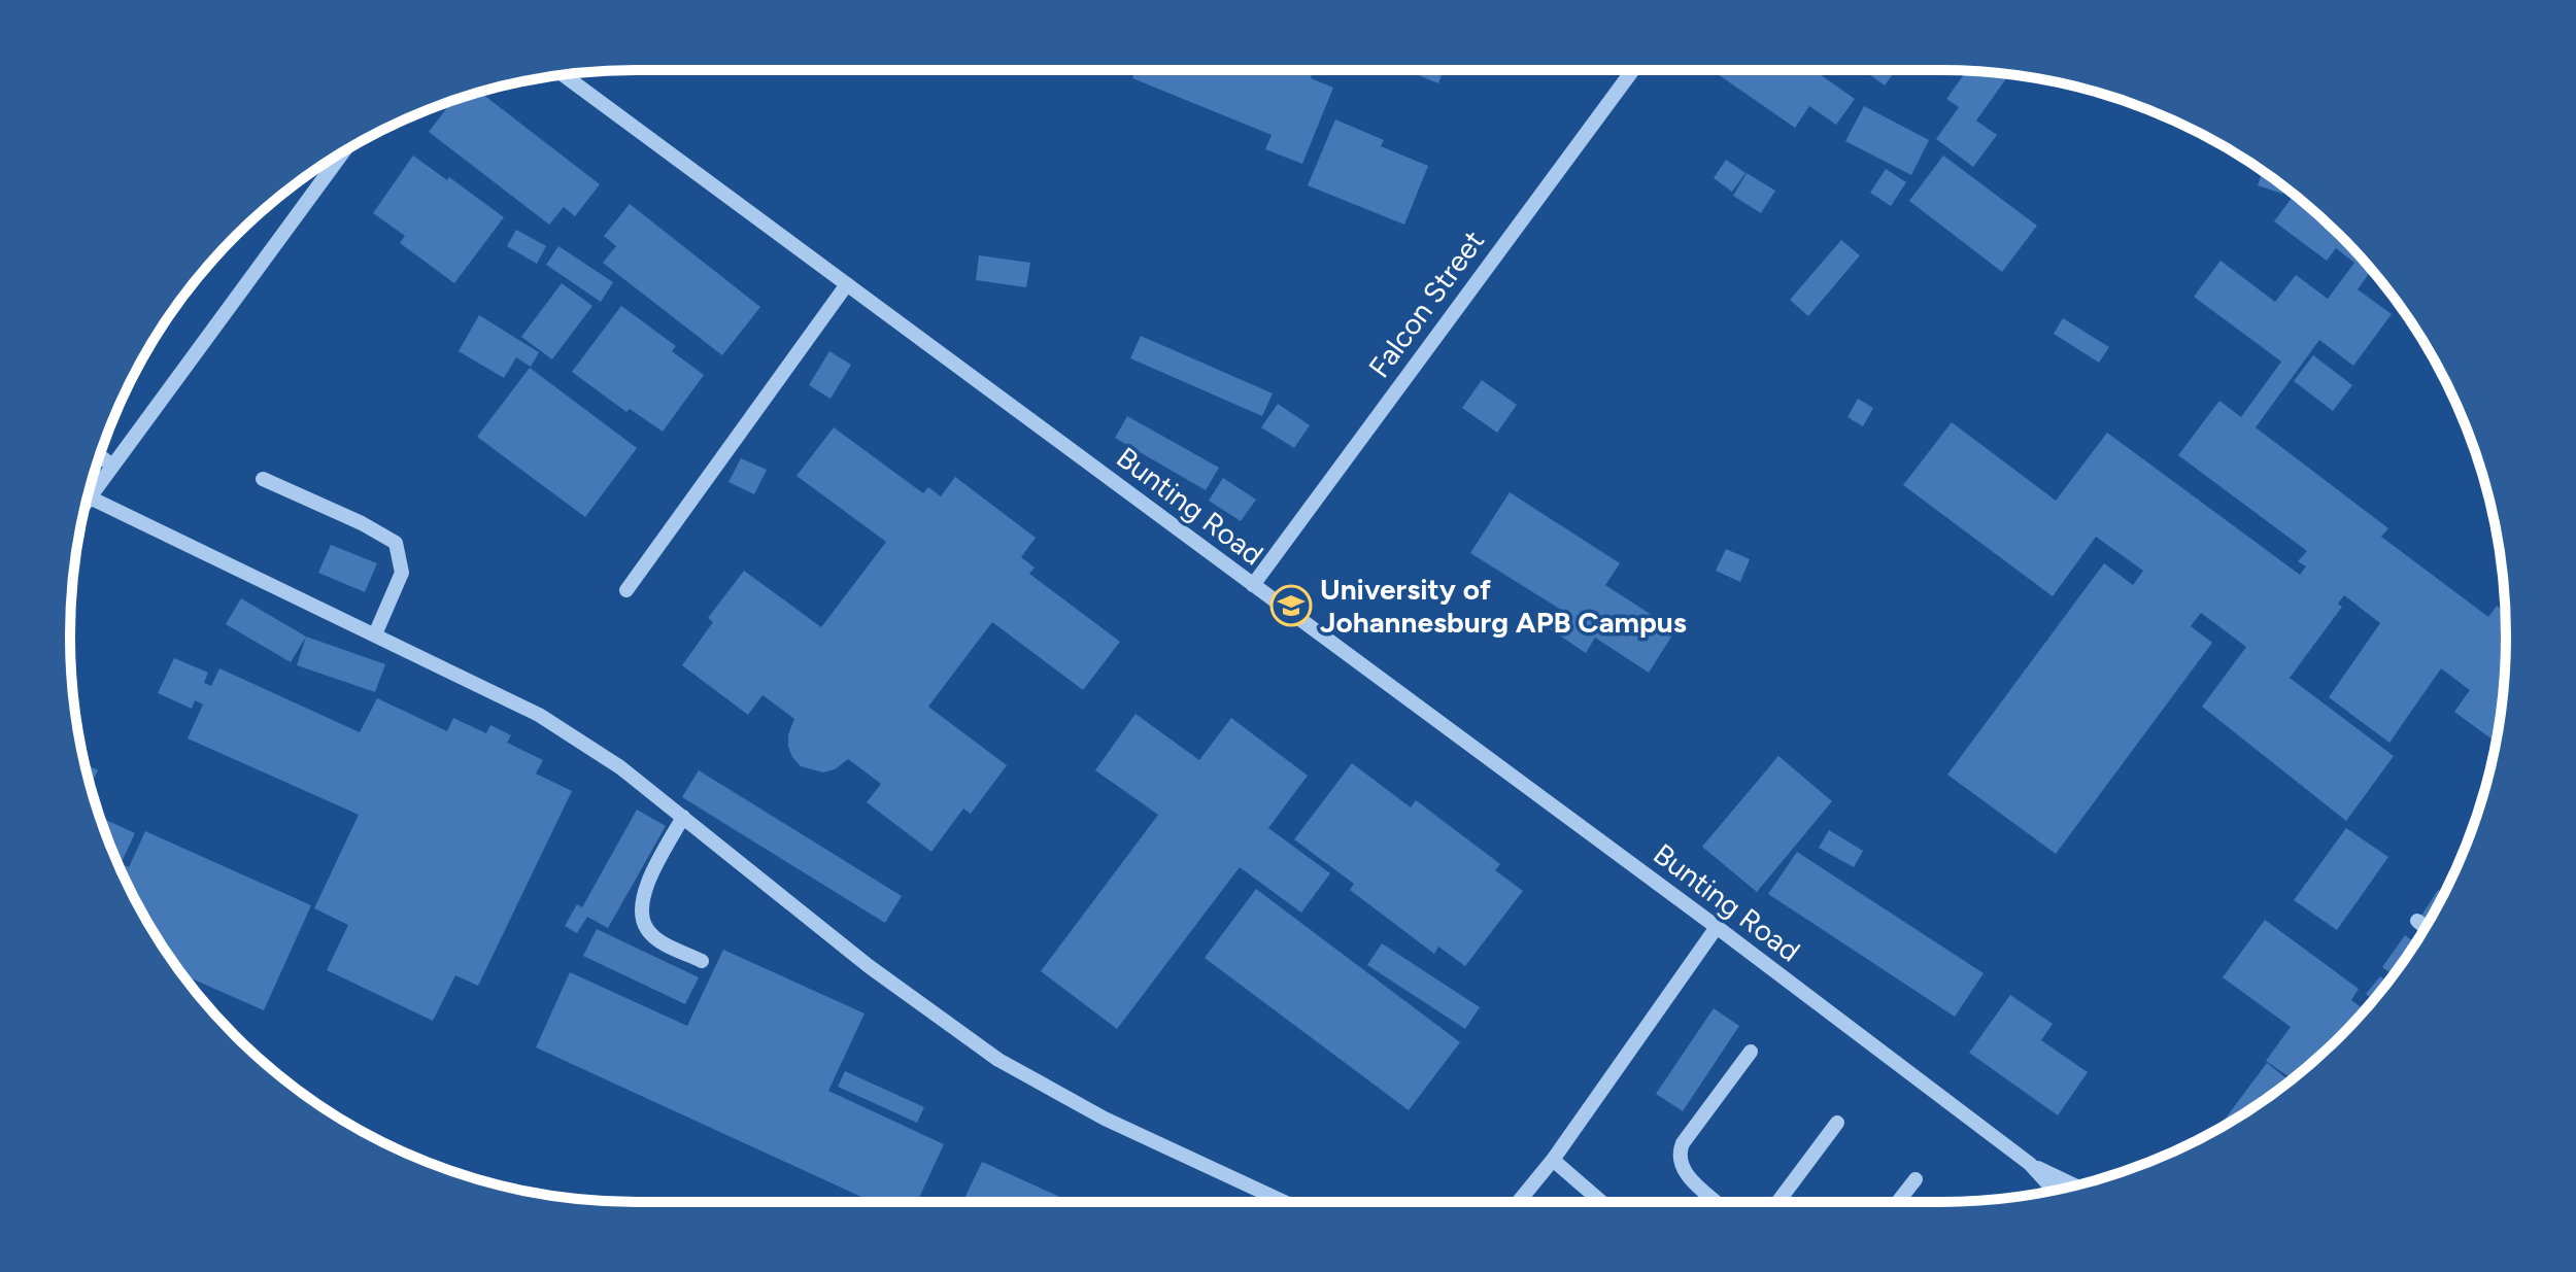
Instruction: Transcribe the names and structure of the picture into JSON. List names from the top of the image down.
{
  "streets": {
    "street": ["Falcon Street", "Bunting Road"]
  },
  "crossings": [
    ["Falcon Street", "Bunting Road"]
  ],
  "places": {
    "school or university": ["University of Johannesburg APB Campus"]
  }
}
